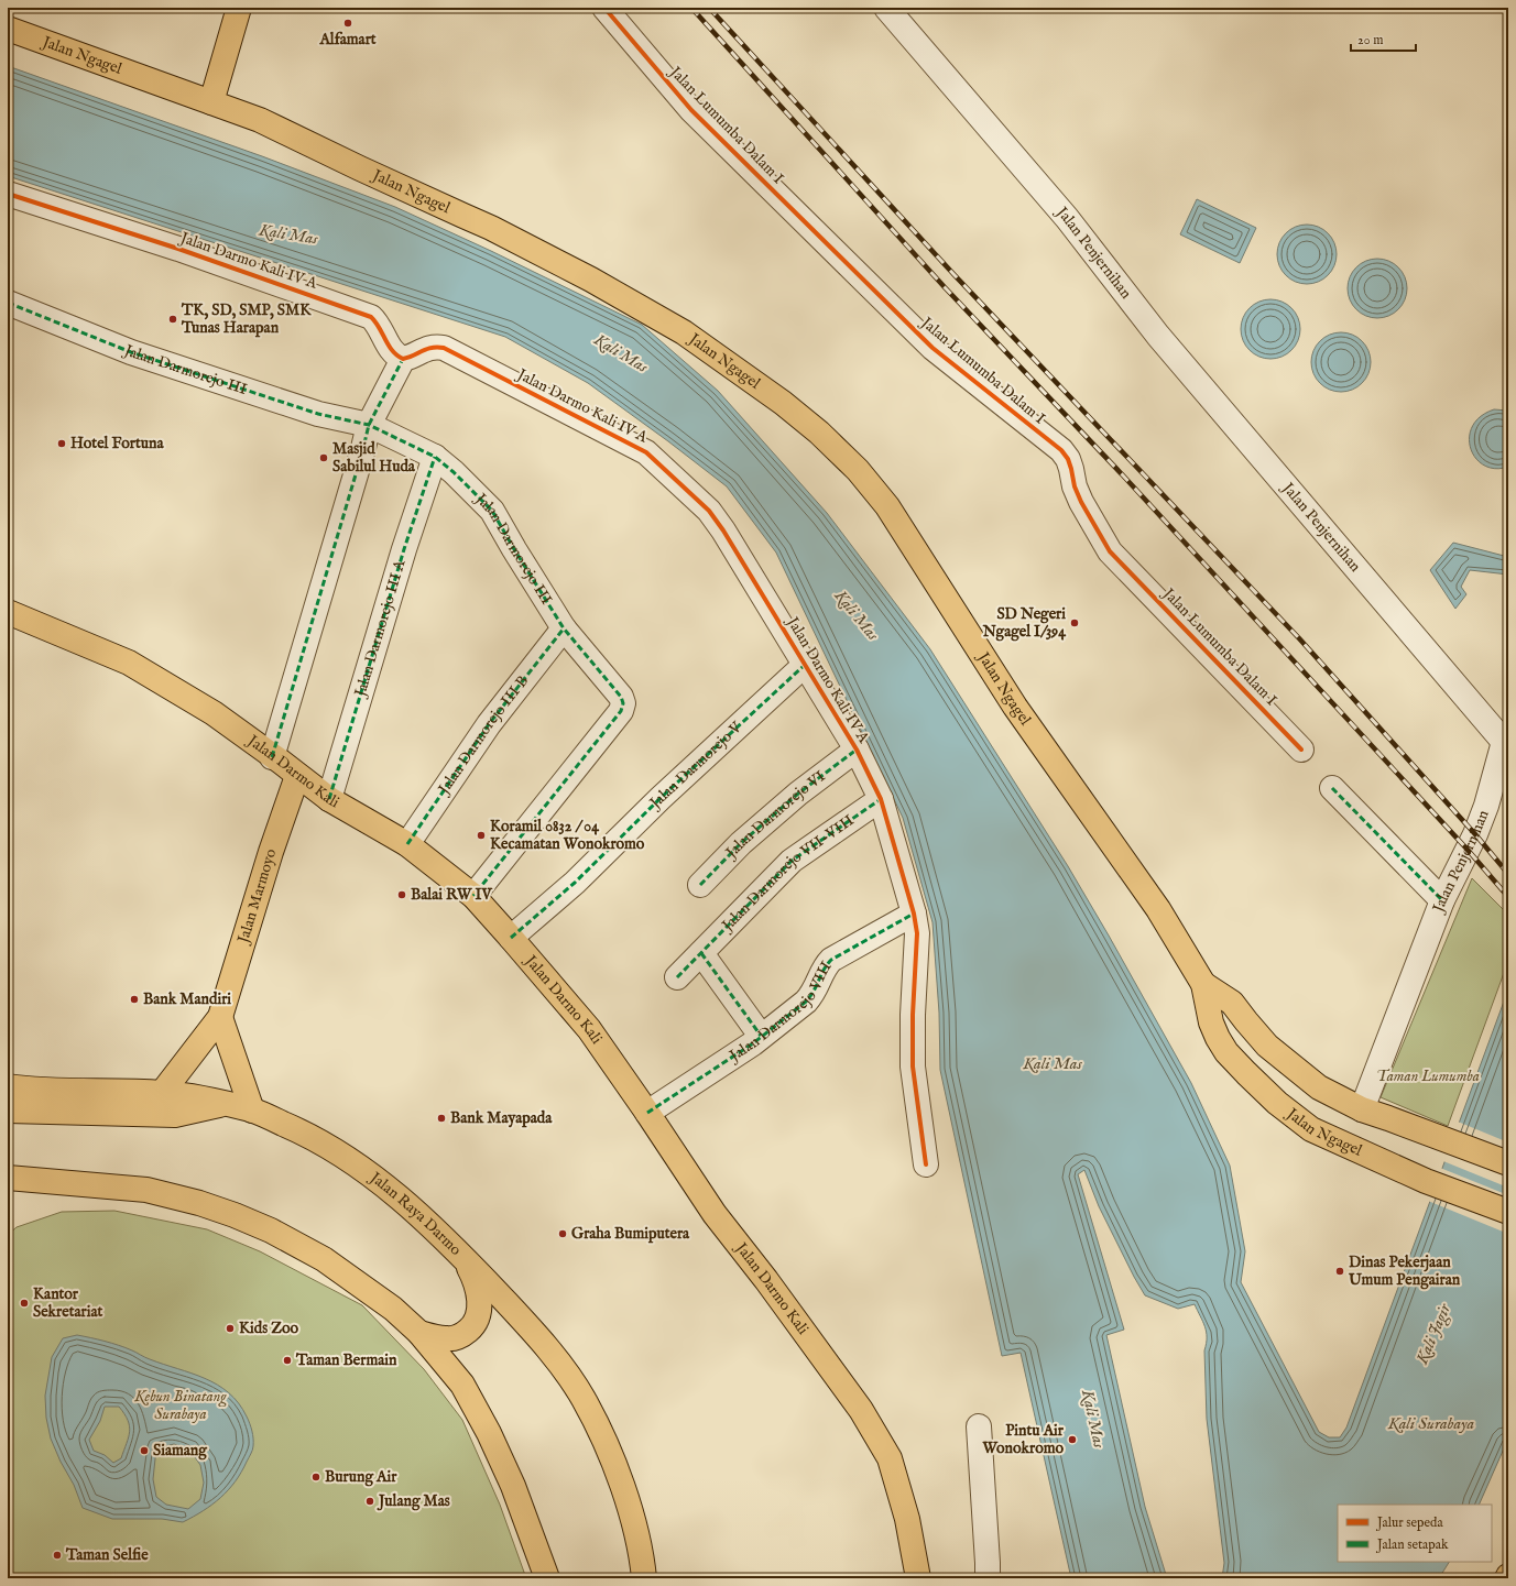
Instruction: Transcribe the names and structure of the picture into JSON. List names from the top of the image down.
{
  "streets": {
    "main road": [
      "Jalan Ngagel",
      "Jalan Darmo Kali",
      "Jalan Marmoyo",
      "Jalan Raya Darmo"
    ],
    "street": [
      "Jalan Lumumba Dalam I",
      "Jalan Penjernihan",
      "Jalan Darmo Kali IV A",
      "Jalan Darmorejo III",
      "Jalan Darmorejo III A",
      "Jalan Darmorejo III B",
      "Jalan Darmorejo V",
      "Jalan Darmorejo VI",
      "Jalan Darmorejo VII-VIII",
      "Jalan Darmorejo VIII"
    ]
  },
  "crossings": [
    ["Jalan Ngagel", "Jalan Penjernihan"],
    ["Jalan Darmo Kali IV A", "Jalan Darmorejo V"],
    ["Jalan Darmo Kali IV A", "Jalan Darmorejo VI"],
    ["Jalan Darmo Kali IV A", "Jalan Darmorejo VII-VIII"],
    ["Jalan Darmo Kali IV A", "Jalan Darmorejo VIII"],
    ["Jalan Darmorejo III", "Jalan Darmorejo III A"],
    ["Jalan Darmorejo III", "Jalan Darmorejo III B"],
    ["Jalan Darmorejo III", "Jalan Darmo Kali"],
    ["Jalan Darmorejo III A", "Jalan Darmo Kali"],
    ["Jalan Darmorejo III B", "Jalan Darmo Kali"],
    ["Jalan Darmorejo V", "Jalan Darmo Kali"],
    ["Jalan Darmo Kali", "Jalan Marmoyo"],
    ["Jalan Darmo Kali", "Jalan Darmorejo VIII"],
    ["Jalan Marmoyo", "Jalan Raya Darmo"]
  ],
  "water": ["Kali Mas", "Kali Jagir", "Kali Surabaya"],
  "parks": ["Taman Lumumba", "Kebun Binatang Surabaya"],
  "places": [
    "Alfamart",
    "TK, SD, SMP, SMK Tunas Harapan",
    "Hotel Fortuna",
    "Masjid Sabilul Huda",
    "SD Negeri Ngagel I/394",
    "Koramil 0832 / 04 Kecamatan Wonokromo",
    "Balai RW IV",
    "Bank Mandiri",
    "Bank Mayapada",
    "Graha Bumiputera",
    "Dinas Pekerjaan Umum Pengairan",
    "Kantor Sekretariat",
    "Kids Zoo",
    "Taman Bermain",
    "Pintu Air Wonokromo",
    "Siamang",
    "Burung Air",
    "Julang Mas",
    "Taman Selfie"
  ],
  "legend": ["Jalur sepeda", "Jalan setapak"],
  "scale_bar": "20 m"
}
